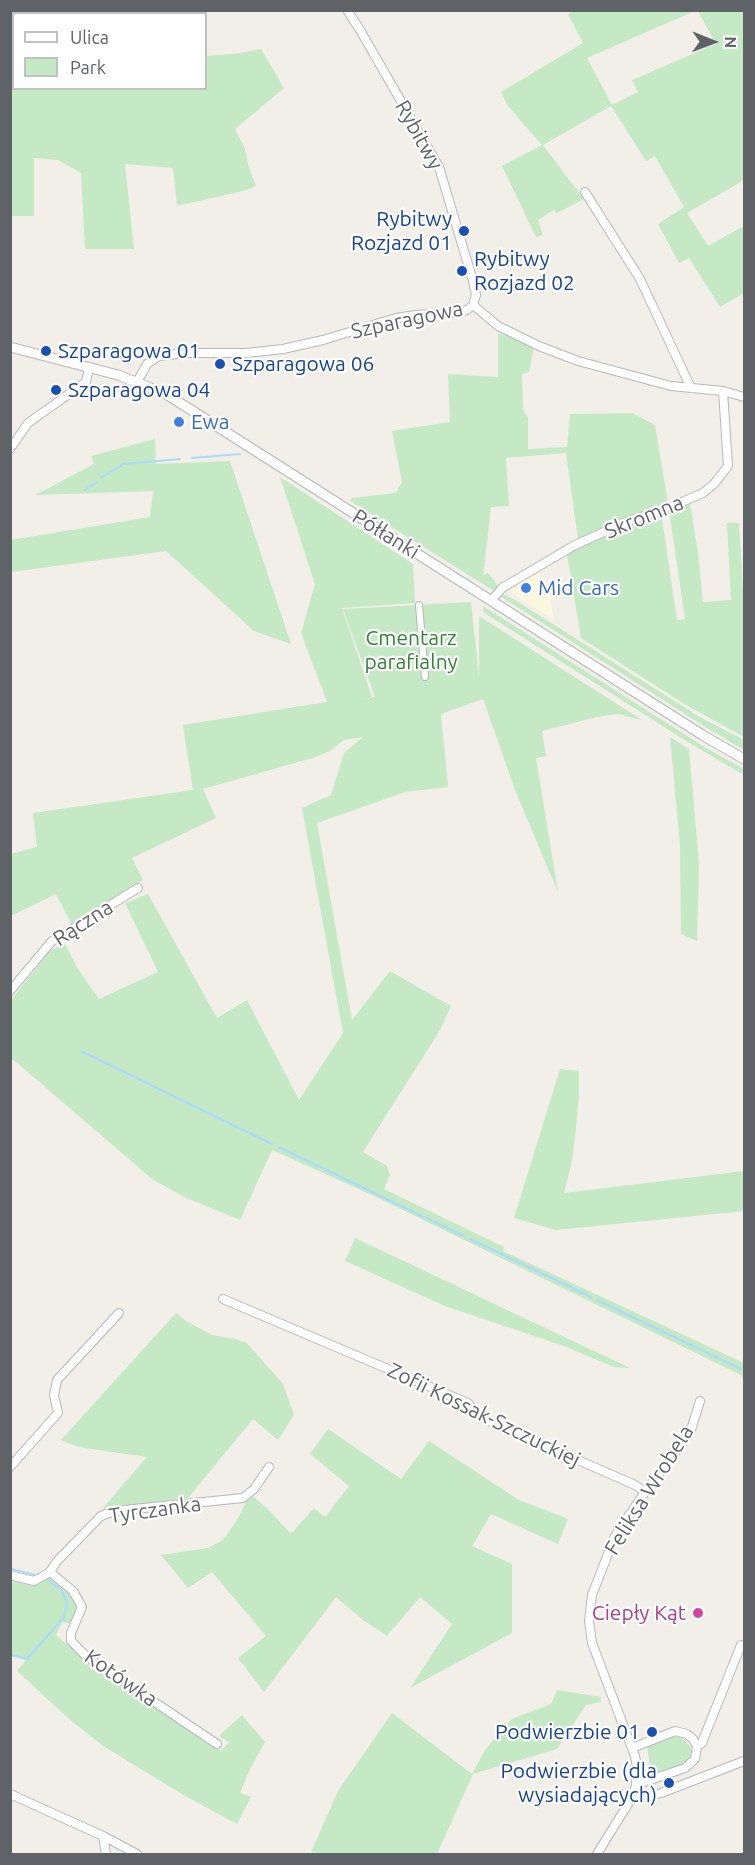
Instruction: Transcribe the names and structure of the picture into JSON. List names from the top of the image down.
{
  "streets": {
    "street": [
      "Rybitwy",
      "Szparagowa",
      "Skromna",
      "Półłanki",
      "Rączna",
      "Zofii Kossak-Szczuckiej",
      "Feliksa Wrobela",
      "Tyrczanka",
      "Kotówka"
    ]
  },
  "crossings": [
    ["Rybitwy", "Szparagowa"],
    ["Szparagowa", "Skromna"],
    ["Szparagowa", "Półłanki"],
    ["Skromna", "Półłanki"],
    ["Zofii Kossak-Szczuckiej", "Feliksa Wrobela"],
    ["Tyrczanka", "Kotówka"]
  ],
  "parks": ["Cmentarz parafialny"],
  "places": [
    "Rybitwy Rozjazd 01",
    "Rybitwy Rozjazd 02",
    "Szparagowa 01",
    "Szparagowa 06",
    "Szparagowa 04",
    "Ewa",
    "Mid Cars",
    "Ciepły Kąt",
    "Podwierzbie 01",
    "Podwierzbie (dla wysiadających)"
  ],
  "legend": ["Ulica", "Park"],
  "north": "right"
}
